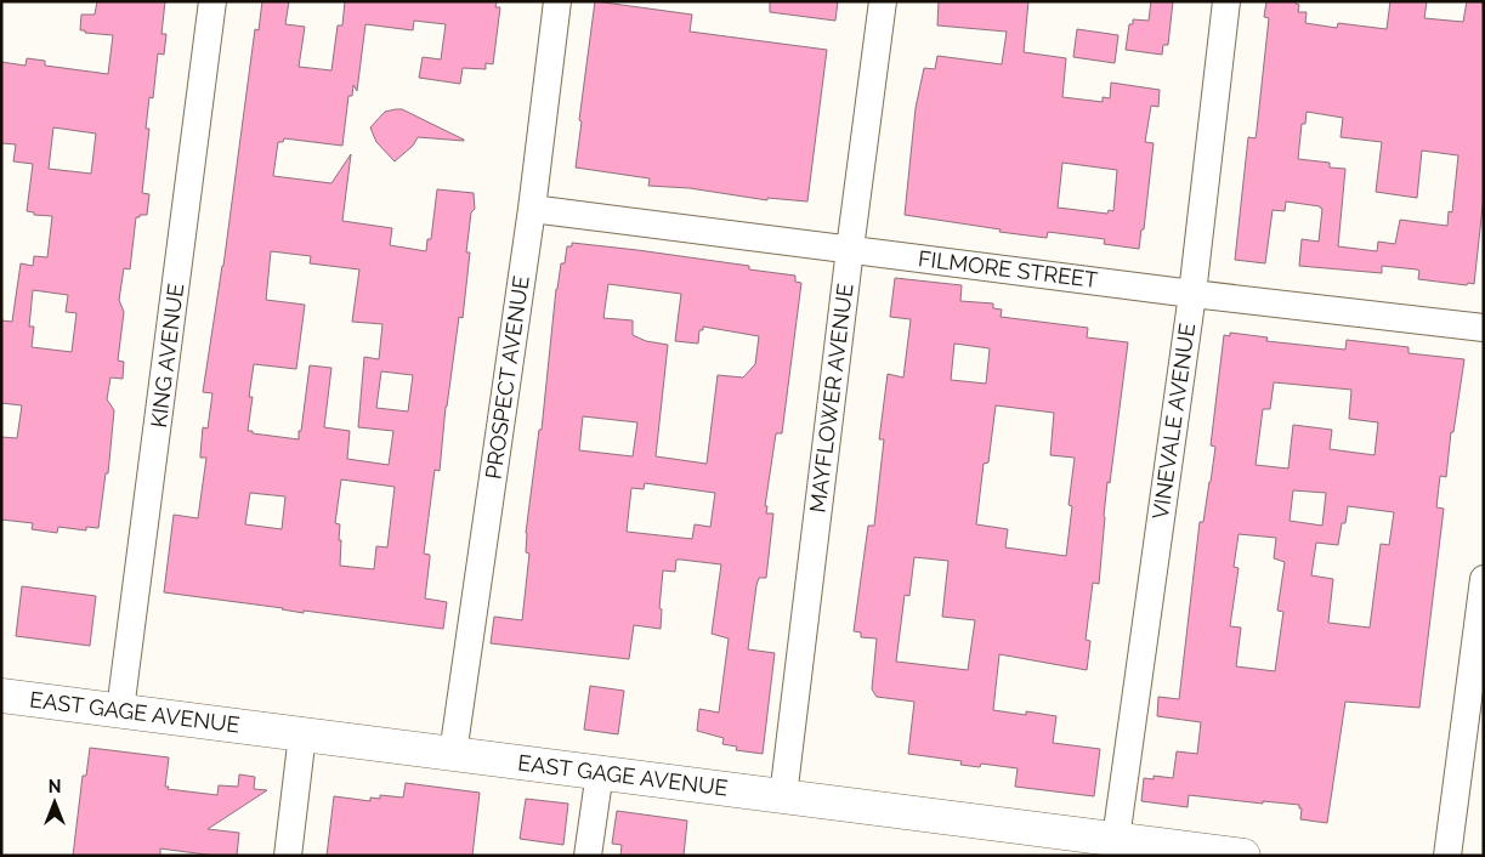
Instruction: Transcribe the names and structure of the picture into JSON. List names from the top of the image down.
{
  "streets": {
    "main road": ["EAST GAGE AVENUE"],
    "street": [
      "FILMORE STREET",
      "KING AVENUE",
      "PROSPECT AVENUE",
      "MAYFLOWER AVENUE",
      "VINEVALE AVENUE"
    ]
  },
  "crossings": [
    ["FILMORE STREET", "PROSPECT AVENUE"],
    ["FILMORE STREET", "MAYFLOWER AVENUE"],
    ["FILMORE STREET", "VINEVALE AVENUE"],
    ["KING AVENUE", "EAST GAGE AVENUE"],
    ["PROSPECT AVENUE", "EAST GAGE AVENUE"],
    ["MAYFLOWER AVENUE", "EAST GAGE AVENUE"],
    ["VINEVALE AVENUE", "EAST GAGE AVENUE"]
  ],
  "north": "top"
}
